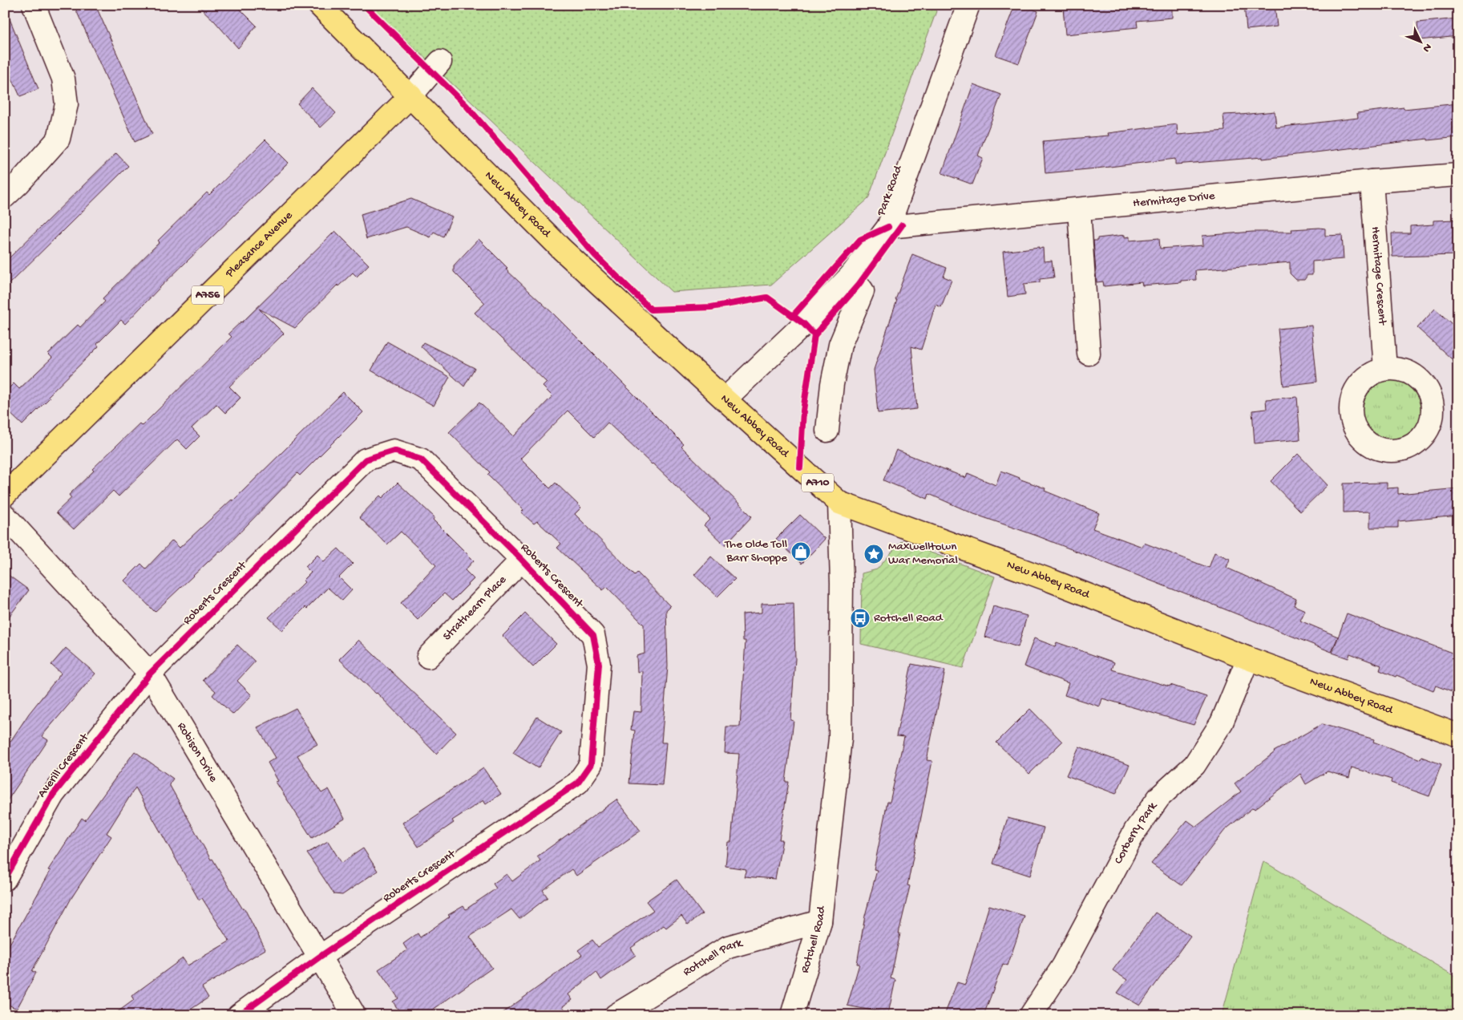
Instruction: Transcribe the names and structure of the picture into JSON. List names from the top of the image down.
{
  "streets": {
    "main road": [
      "New Abbey Road",
      "Pleasance Avenue",
      "A756",
      "A710"
    ],
    "street": [
      "Park Road",
      "Hermitage Drive",
      "Hermitage Crescent",
      "Roberts Crescent",
      "Strathearn Place",
      "Robison Drive",
      "Averill Crescent",
      "Corberry Park",
      "Rotchell Road",
      "Rotchell Park"
    ]
  },
  "crossings": [
    ["Park Road", "Hermitage Drive"],
    ["Park Road", "New Abbey Road"],
    ["Hermitage Drive", "Hermitage Crescent"],
    ["New Abbey Road", "Pleasance Avenue"],
    ["New Abbey Road", "Corberry Park"],
    ["New Abbey Road", "Rotchell Road"],
    ["Roberts Crescent", "Strathearn Place"],
    ["Roberts Crescent", "Robison Drive"],
    ["Roberts Crescent", "Averill Crescent"],
    ["Robison Drive", "Averill Crescent"],
    ["Rotchell Road", "Rotchell Park"]
  ],
  "places": {
    "shop": ["The Olde Toll Barr Shoppe"],
    "place": ["Maxwelltown War Memorial"],
    "bus stop": ["Rotchell Road"]
  },
  "north": "bottom right"
}
